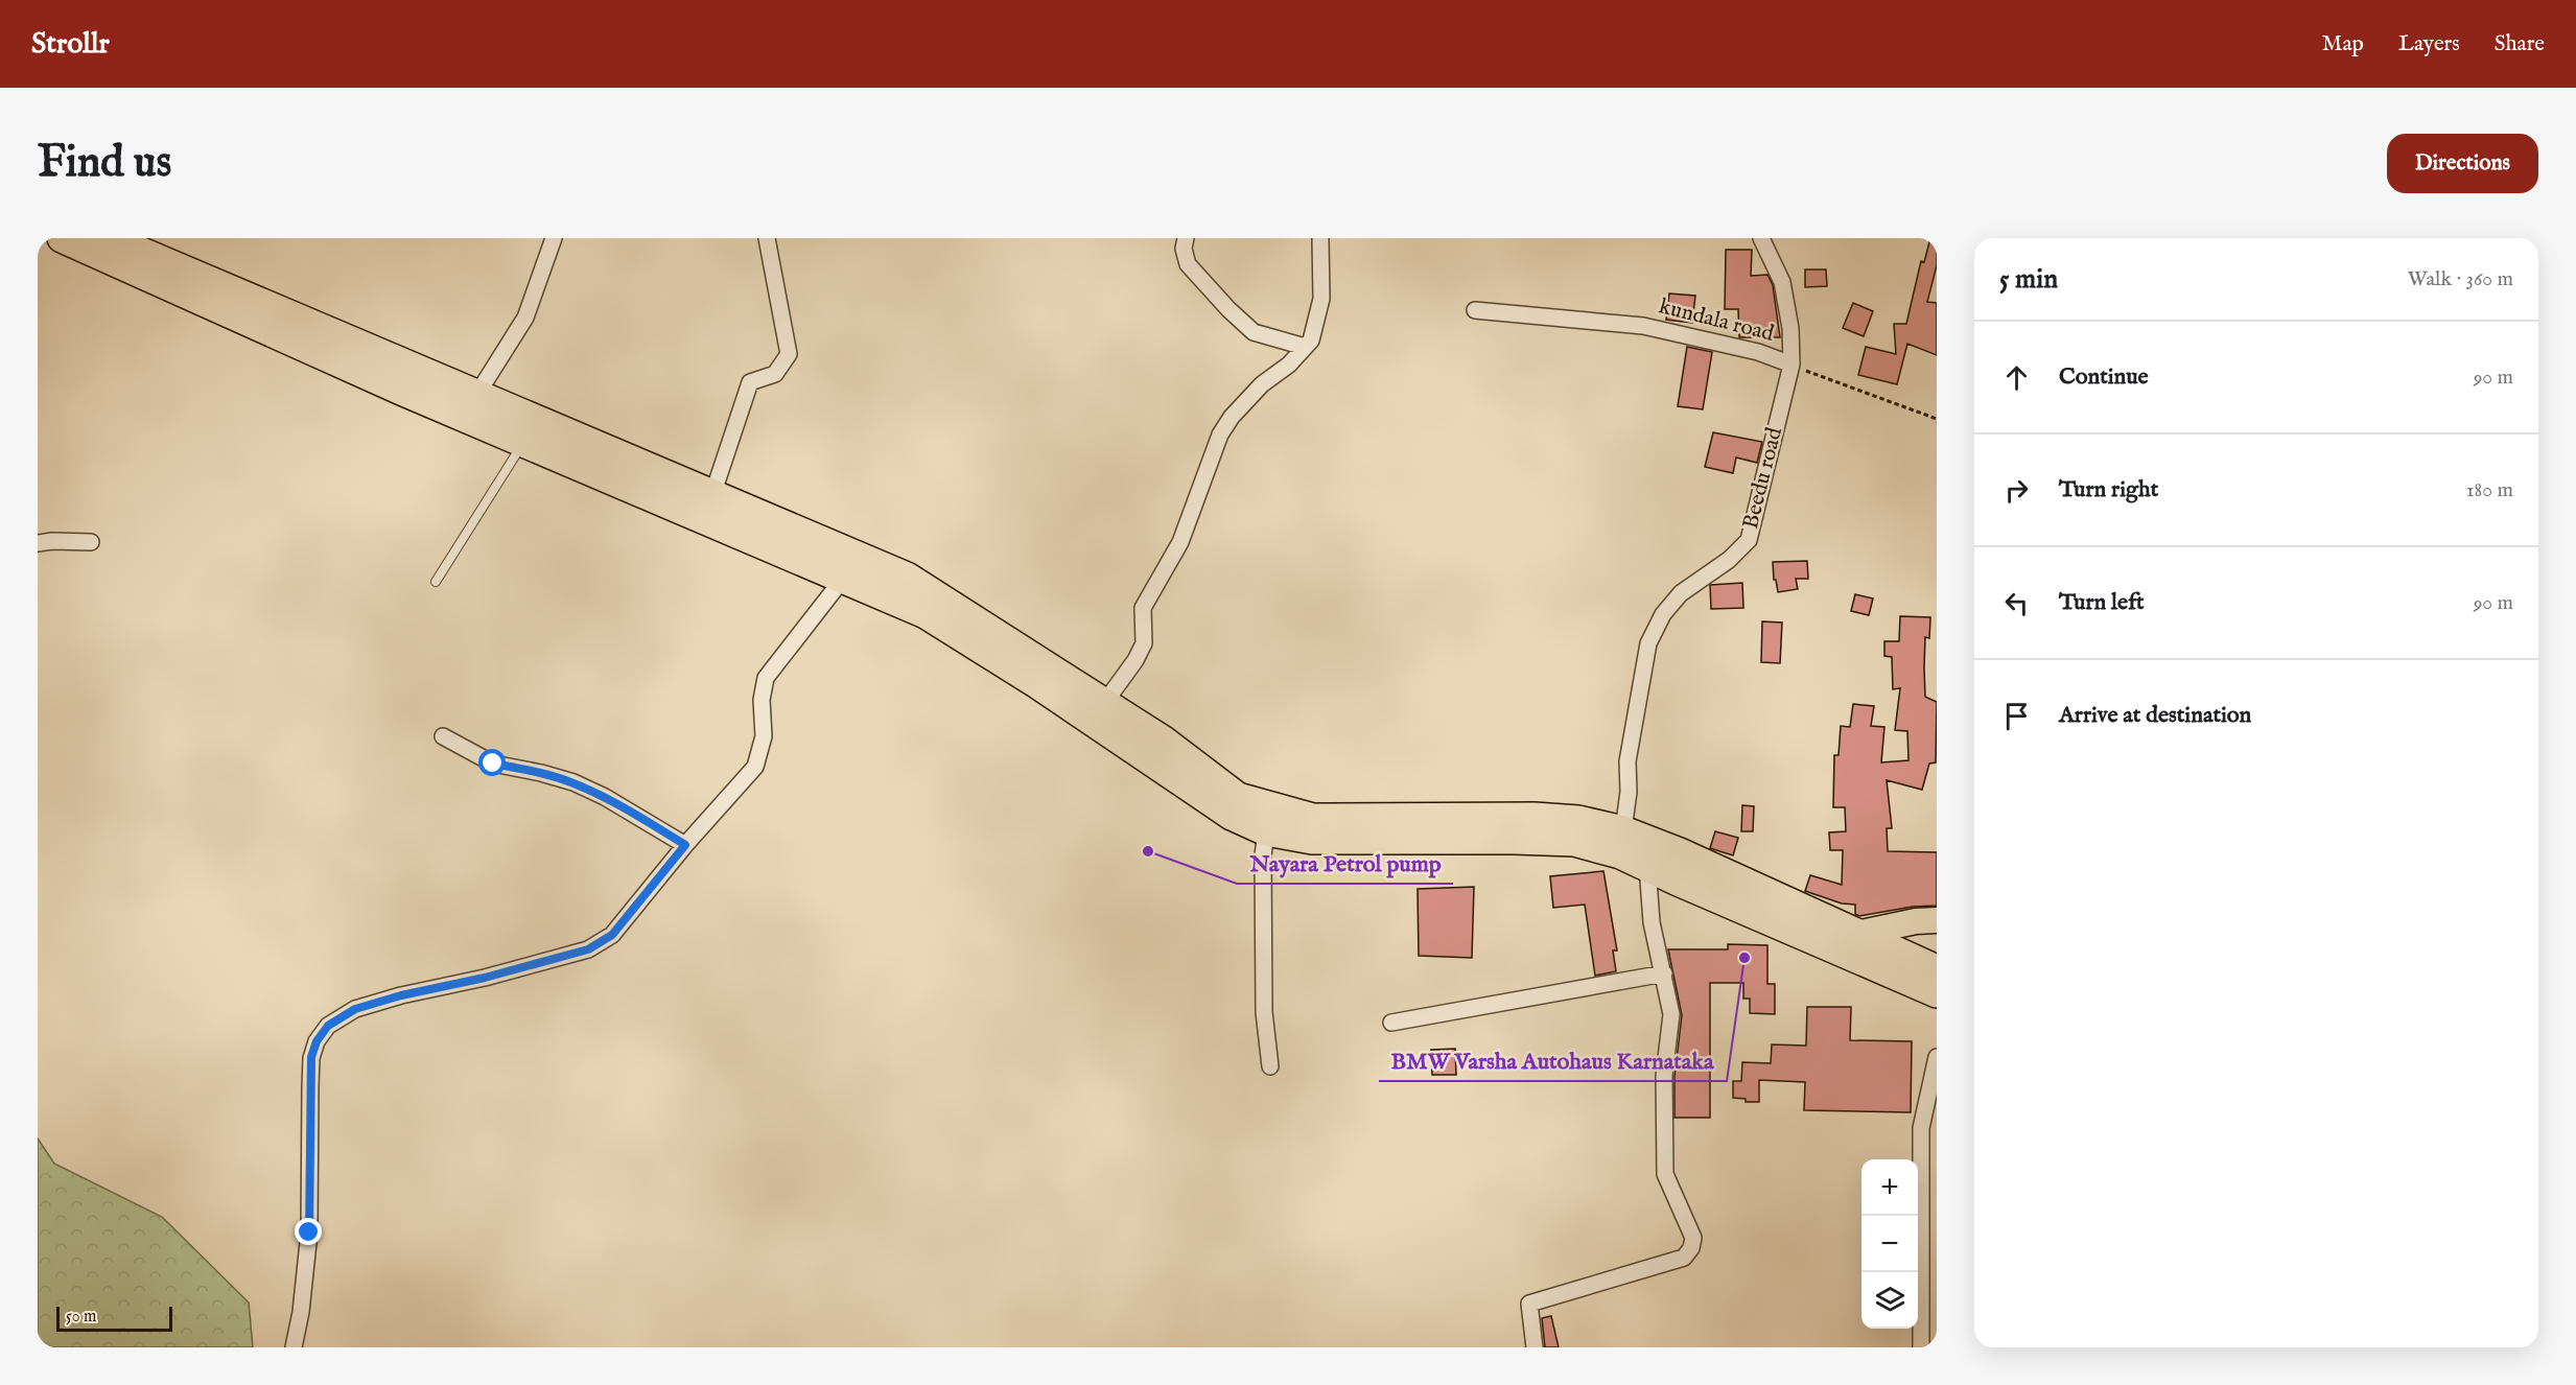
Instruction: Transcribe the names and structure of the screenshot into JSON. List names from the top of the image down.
{
  "streets": {
    "street": ["kundala road", "Beedu road"]
  },
  "crossings": [
    ["kundala road", "Beedu road"]
  ],
  "places": ["Nayara Petrol pump", "BMW Varsha Autohaus Karnataka"],
  "scale_bar": "50 m",
  "page": {
    "header": "Strollr",
    "nav": ["Map", "Layers", "Share"],
    "buttons": "Directions",
    "title": "Find us",
    "heading": ["5 min", "Walk · 360 m"],
    "list": [
      ["Continue", "90 m"],
      ["Turn right", "180 m"],
      ["Turn left", "90 m"],
      "Arrive at destination"
    ],
    "map_buttons": ["+", "−"],
    "scale": "50 m"
  }
}
